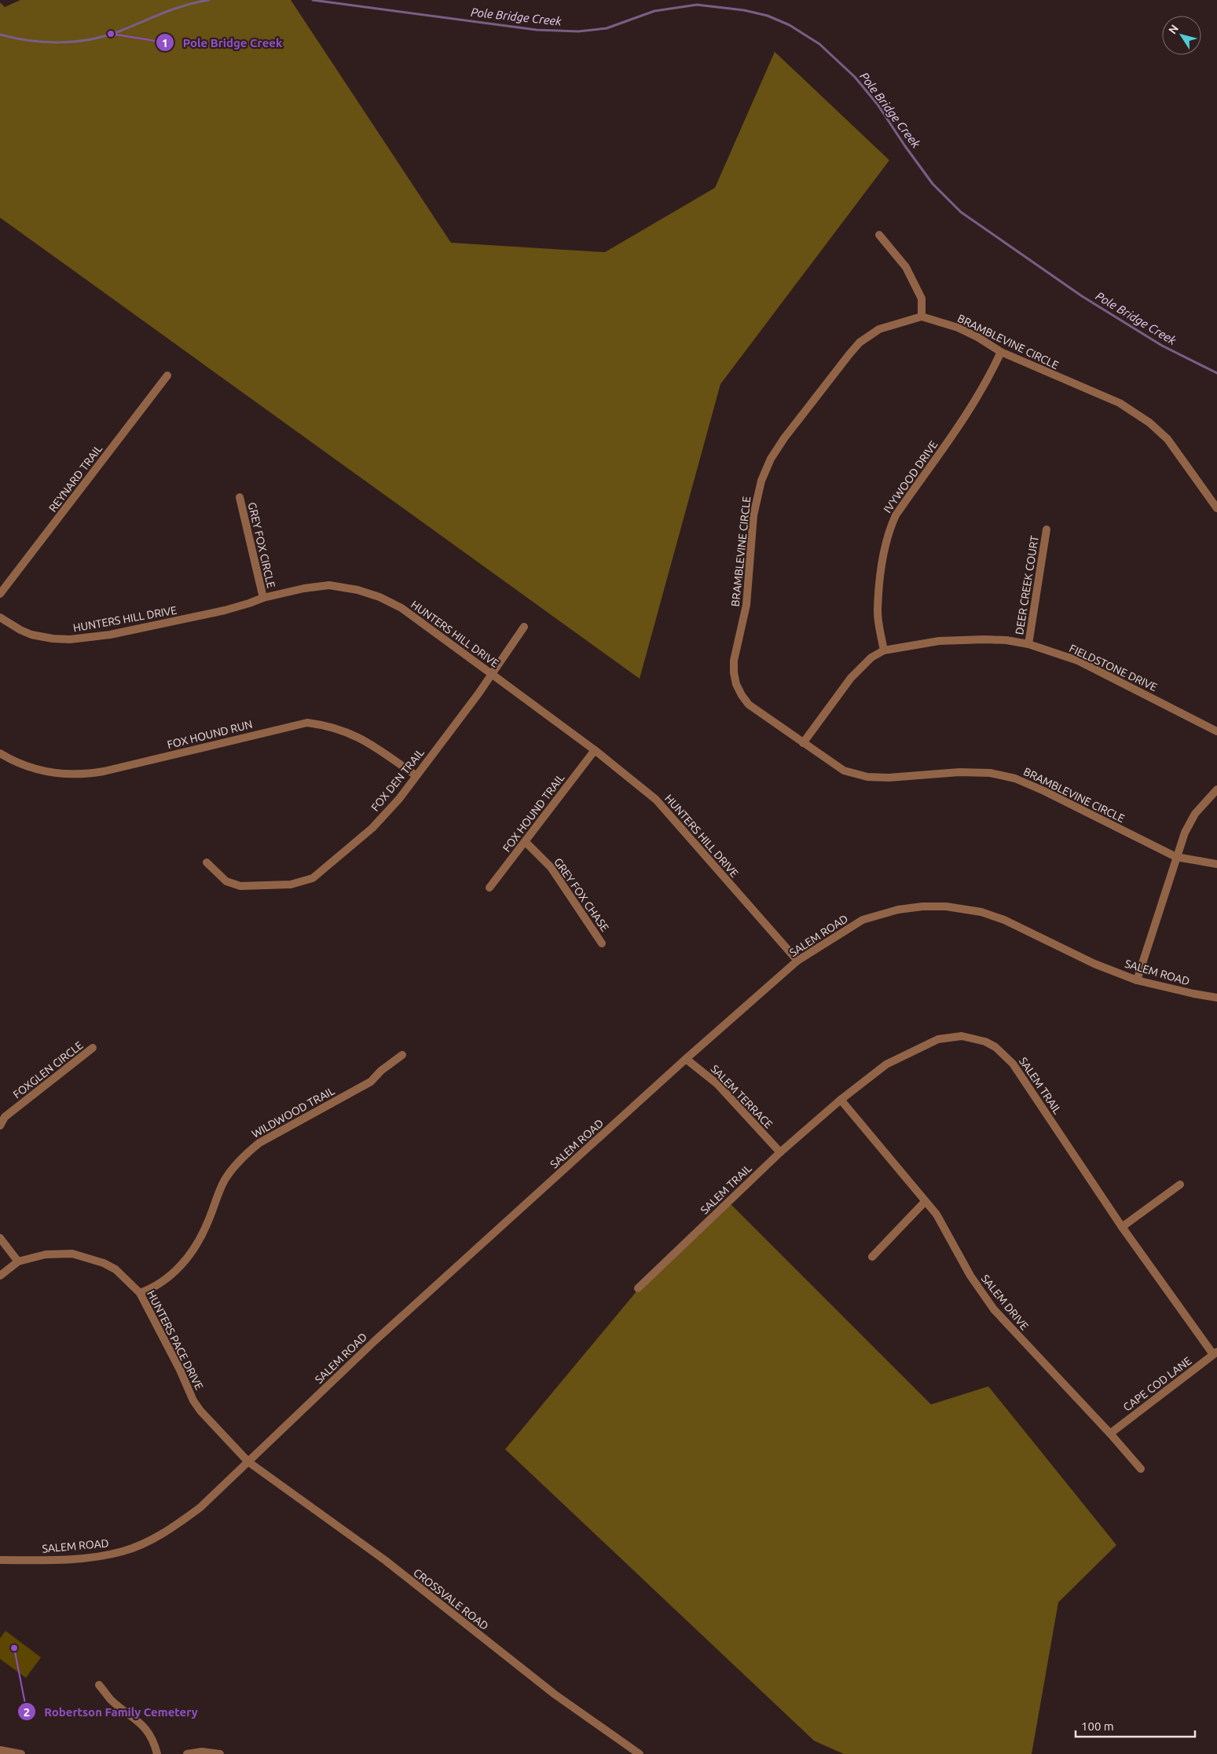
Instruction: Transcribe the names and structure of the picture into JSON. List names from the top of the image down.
{
  "streets": {
    "street": [
      "BRAMBLEVINE CIRCLE",
      "IVYWOOD DRIVE",
      "REYNARD TRAIL",
      "GREY FOX CIRCLE",
      "DEER CREEK COURT",
      "HUNTERS HILL DRIVE",
      "FIELDSTONE DRIVE",
      "FOX HOUND RUN",
      "FOX DEN TRAIL",
      "FOX HOUND TRAIL",
      "GREY FOX CHASE",
      "SALEM ROAD",
      "FOXGLEN CIRCLE",
      "SALEM TRAIL",
      "SALEM TERRACE",
      "WILDWOOD TRAIL",
      "SALEM DRIVE",
      "HUNTERS PACE DRIVE",
      "CAPE COD LANE",
      "CROSSVALE ROAD"
    ]
  },
  "crossings": [
    ["BRAMBLEVINE CIRCLE", "IVYWOOD DRIVE"],
    ["BRAMBLEVINE CIRCLE", "FIELDSTONE DRIVE"],
    ["IVYWOOD DRIVE", "FIELDSTONE DRIVE"],
    ["GREY FOX CIRCLE", "HUNTERS HILL DRIVE"],
    ["DEER CREEK COURT", "FIELDSTONE DRIVE"],
    ["HUNTERS HILL DRIVE", "FOX DEN TRAIL"],
    ["HUNTERS HILL DRIVE", "FOX HOUND TRAIL"],
    ["HUNTERS HILL DRIVE", "SALEM ROAD"],
    ["FOX HOUND RUN", "FOX DEN TRAIL"],
    ["FOX HOUND TRAIL", "GREY FOX CHASE"],
    ["SALEM ROAD", "SALEM TERRACE"],
    ["SALEM ROAD", "HUNTERS PACE DRIVE"],
    ["SALEM ROAD", "CROSSVALE ROAD"],
    ["SALEM TRAIL", "SALEM TERRACE"],
    ["SALEM TRAIL", "SALEM DRIVE"],
    ["SALEM TRAIL", "CAPE COD LANE"],
    ["WILDWOOD TRAIL", "HUNTERS PACE DRIVE"],
    ["SALEM DRIVE", "CAPE COD LANE"],
    ["HUNTERS PACE DRIVE", "CROSSVALE ROAD"]
  ],
  "water": ["Pole Bridge Creek"],
  "places": ["Pole Bridge Creek", "Robertson Family Cemetery"],
  "scale_bar": "100 m",
  "north": "top left"
}
